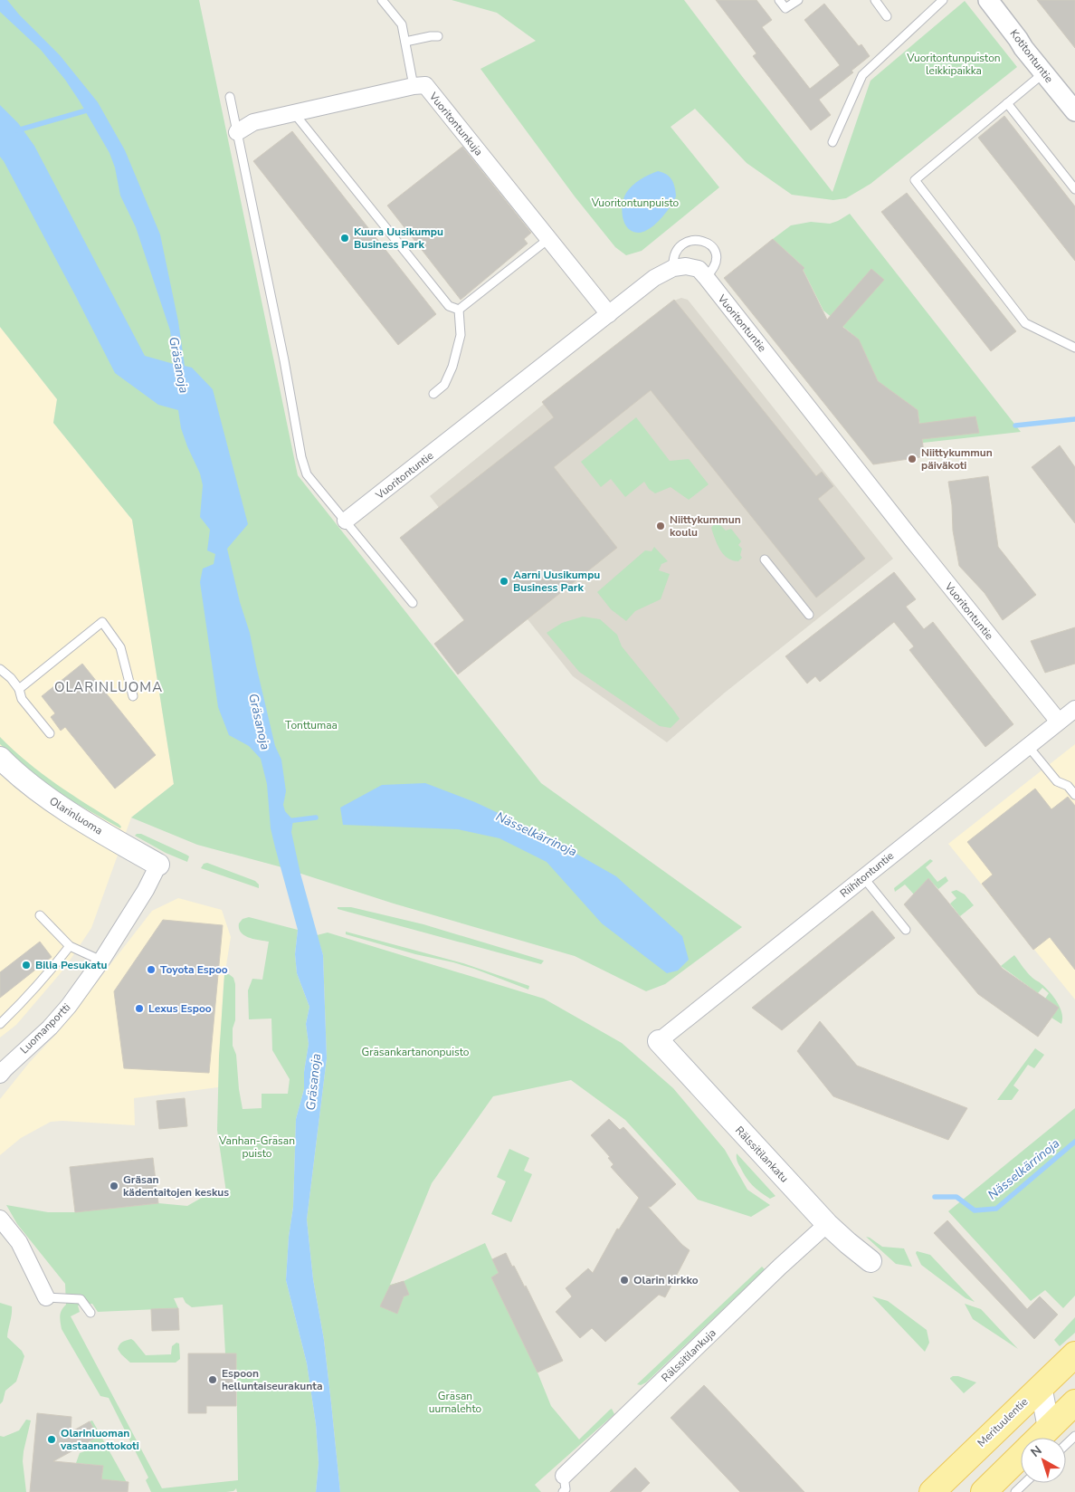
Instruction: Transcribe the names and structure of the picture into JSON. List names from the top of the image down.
{
  "streets": {
    "main road": ["Olarinluoma", "Rälssitilankatu", "Merituulentie"],
    "street": [
      "Kotitontuntie",
      "Vuoritontunkuja",
      "Vuoritontuntie",
      "Riihitontuntie",
      "Luomanportti",
      "Rälssitilankuja"
    ]
  },
  "crossings": [
    ["Vuoritontunkuja", "Vuoritontuntie"],
    ["Vuoritontuntie", "Riihitontuntie"],
    ["Olarinluoma", "Luomanportti"],
    ["Riihitontuntie", "Rälssitilankatu"],
    ["Rälssitilankatu", "Rälssitilankuja"]
  ],
  "districts": ["OLARINLUOMA"],
  "water": ["Gräsanoja", "Nässelkärrinoja"],
  "parks": [
    "Vuoritontunpuiston leikkipaikka",
    "Vuoritontunpuisto",
    "Tonttumaa",
    "Gräsankartanonpuisto",
    "Vanhan-Gräsan puisto",
    "Gräsan uurnalehto"
  ],
  "places": [
    "Kuura Uusikumpu Business Park",
    "Niittykummun päiväkoti",
    "Niittykummun koulu",
    "Aarni Uusikumpu Business Park",
    "Bilia Pesukatu",
    "Toyota Espoo",
    "Lexus Espoo",
    "Gräsan kädentaitojen keskus",
    "Olarin kirkko",
    "Espoon helluntaiseurakunta",
    "Olarinluoman vastaanottokoti"
  ],
  "north": "top left"
}
